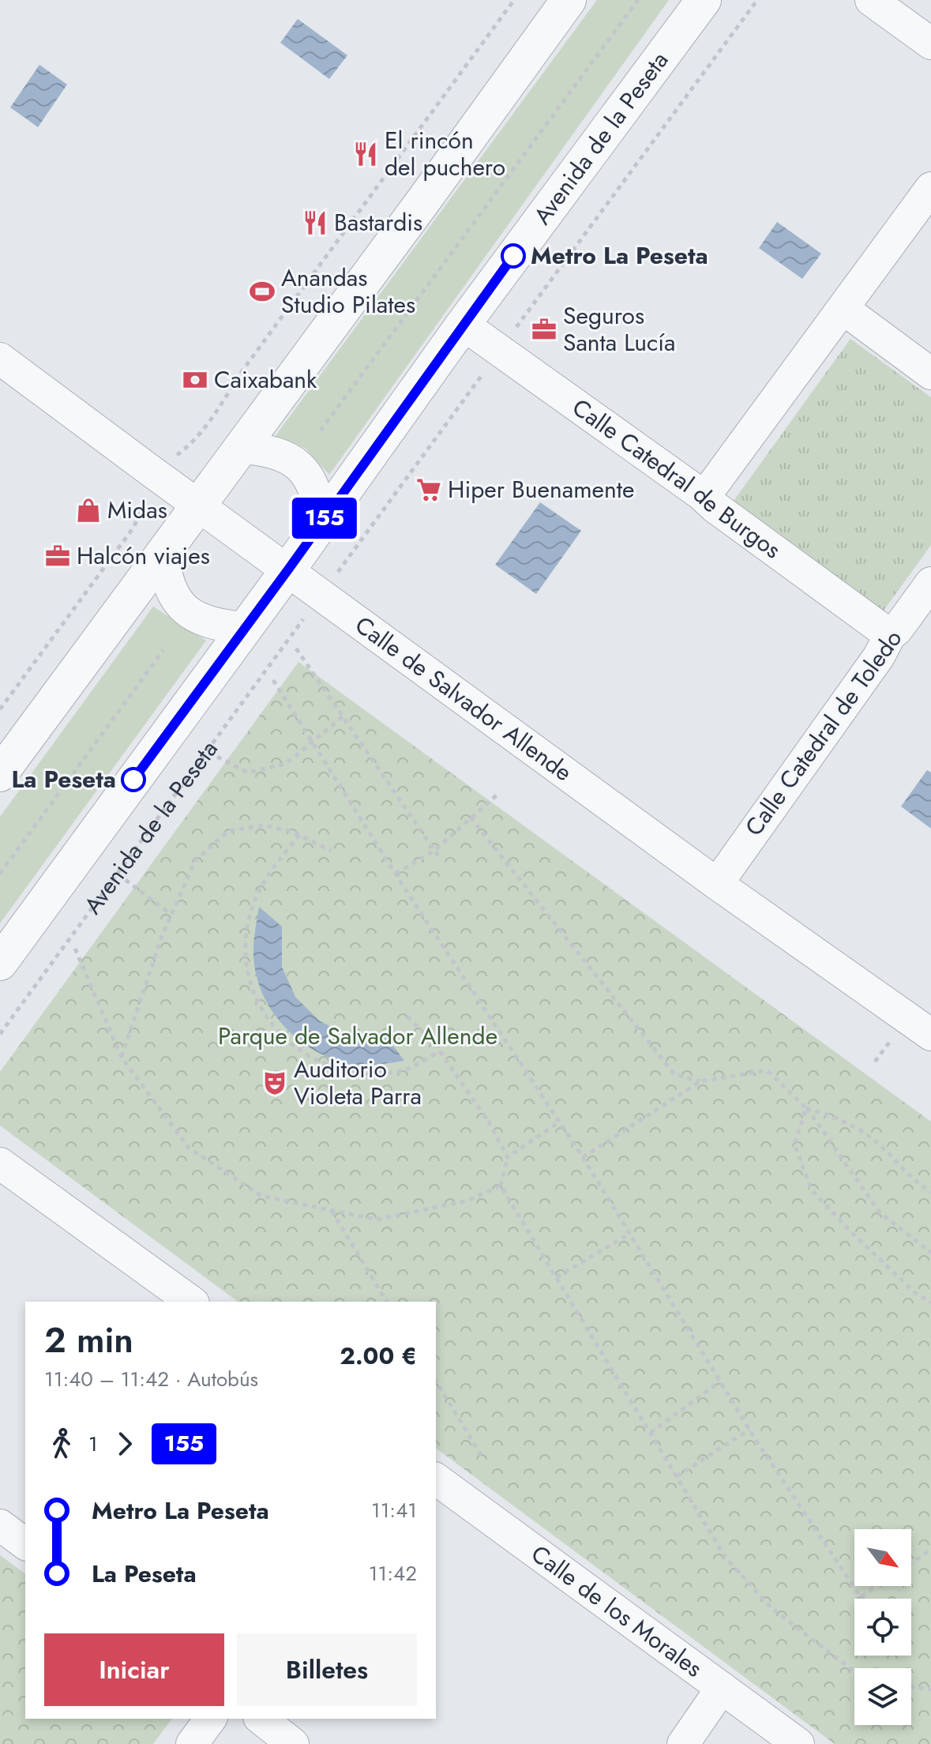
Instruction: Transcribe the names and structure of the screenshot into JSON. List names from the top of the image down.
{
  "streets": {
    "street": [
      "Avenida de la Peseta",
      "Calle Catedral de Burgos",
      "Calle de Salvador Allende",
      "Calle Catedral de Toledo",
      "Calle de los Morales"
    ]
  },
  "crossings": [
    ["Avenida de la Peseta", "Calle Catedral de Burgos"],
    ["Avenida de la Peseta", "Calle de Salvador Allende"],
    ["Calle Catedral de Burgos", "Calle Catedral de Toledo"],
    ["Calle de Salvador Allende", "Calle Catedral de Toledo"]
  ],
  "parks": ["Parque de Salvador Allende"],
  "places": {
    "restaurant": ["El rincón del puchero", "Bastardis"],
    "other": ["Metro La Peseta", "La Peseta"],
    "sports": ["Anandas Studio Pilates"],
    "office": ["Seguros Santa Lucía", "Halcón viajes"],
    "bank": ["Caixabank"],
    "supermarket": ["Hiper Buenamente"],
    "shop": ["Midas"],
    "theatre": ["Auditorio Violeta Parra"]
  },
  "lines": ["bus line 155"],
  "north": "bottom right",
  "page": {
    "on_map": "155",
    "heading": ["2 min", "11:40 – 11:42 · Autobús", "2.00 €"],
    "legs": ["1", "155"],
    "list": [
      {
        "name": "Metro La Peseta",
        "value": "11:41"
      },
      {
        "name": "La Peseta",
        "value": "11:42"
      }
    ],
    "buttons": ["Iniciar", "Billetes"]
  }
}
